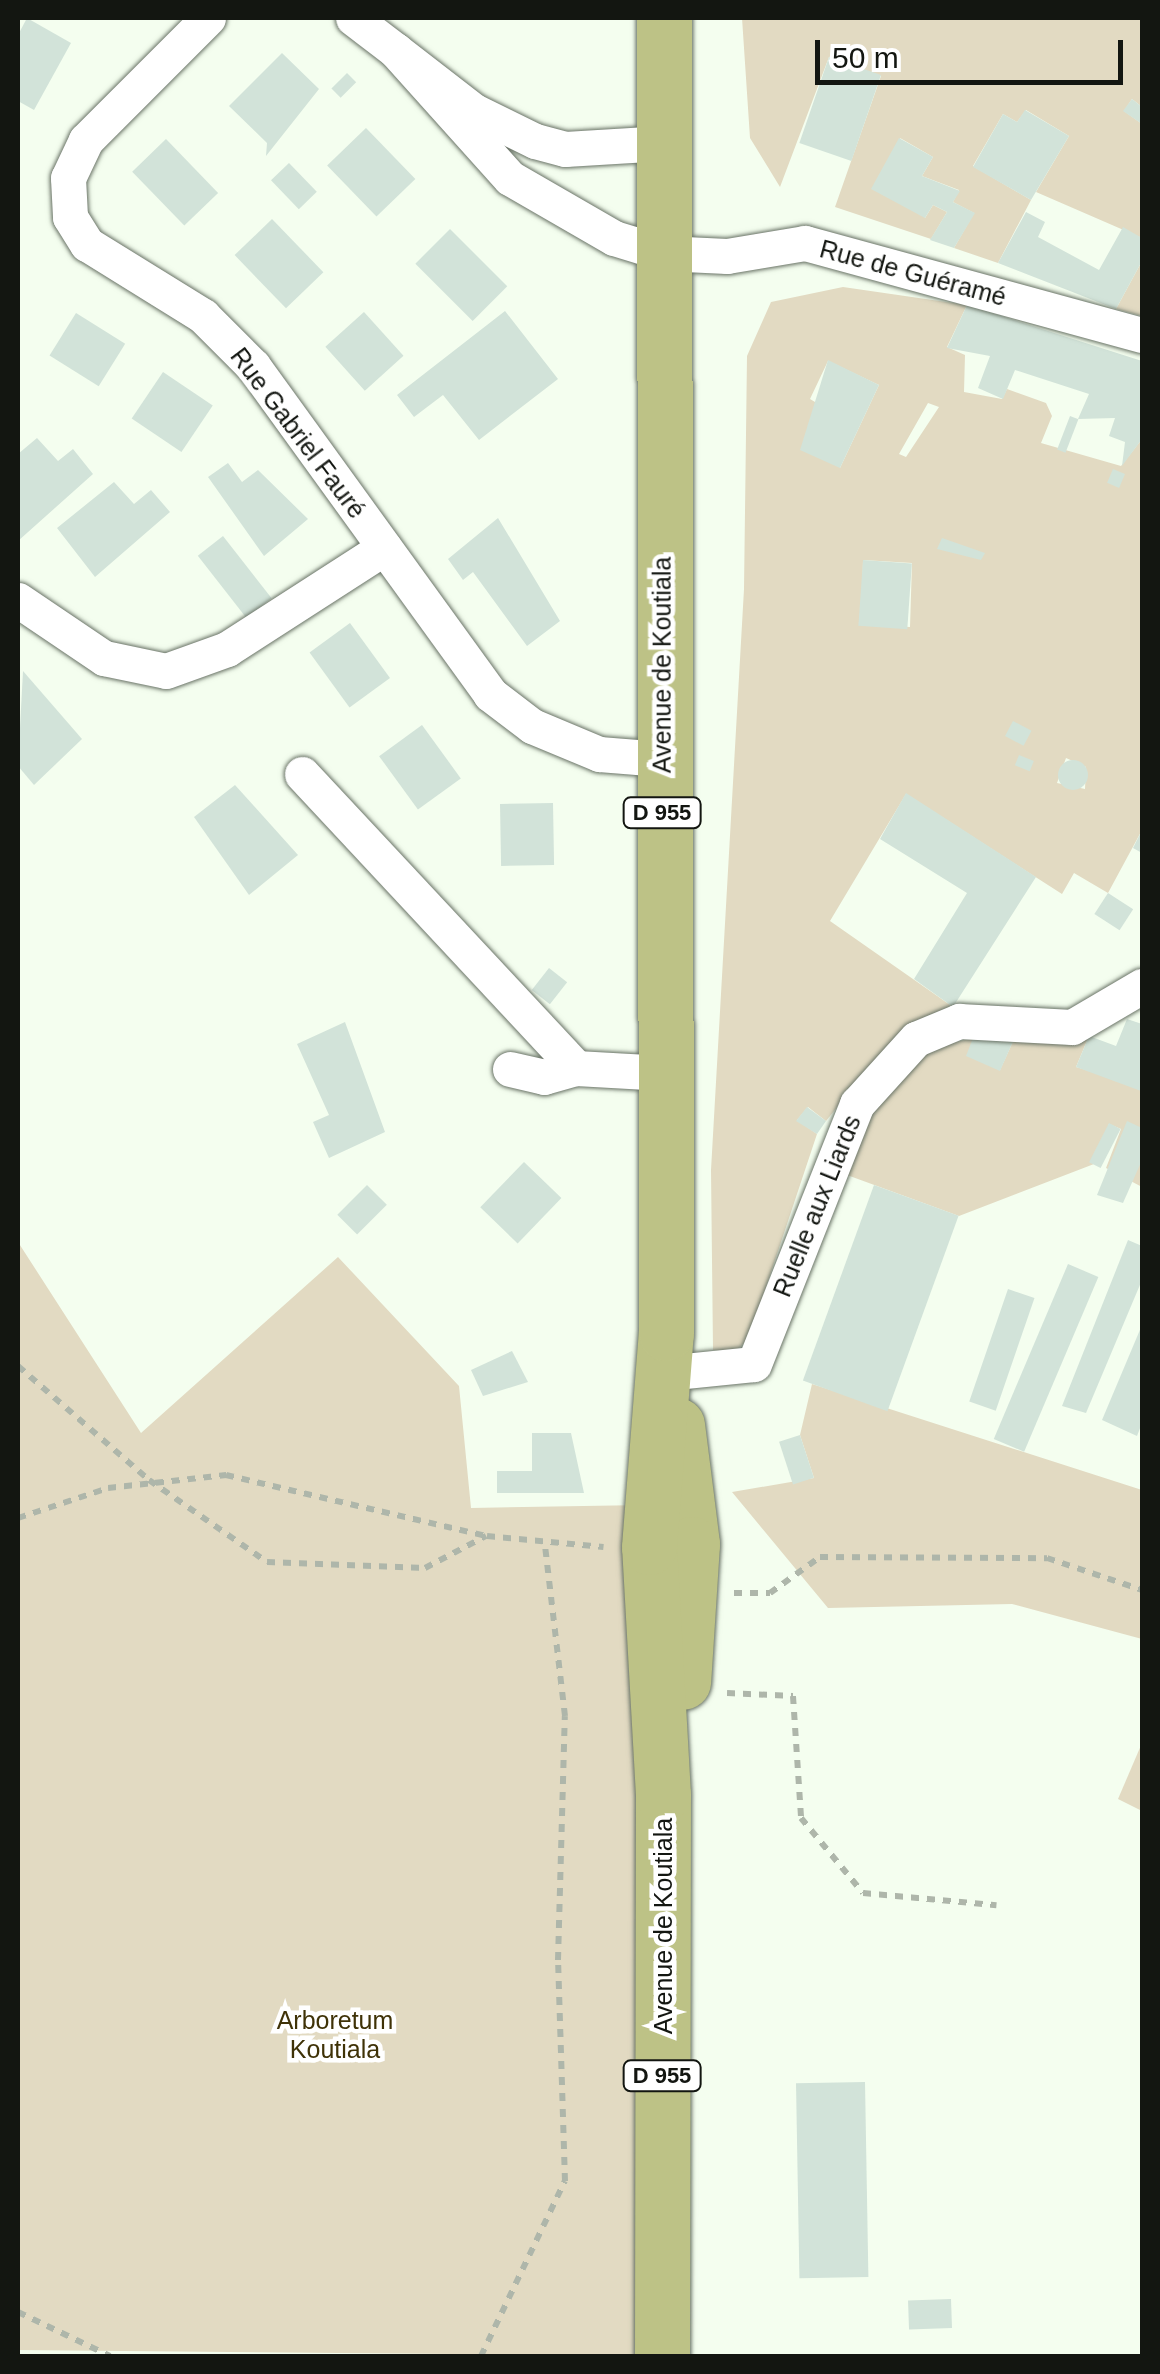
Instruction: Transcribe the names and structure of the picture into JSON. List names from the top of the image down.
{
  "streets": {
    "main road": ["Avenue de Koutiala", "D 955"],
    "street": ["Rue de Guéramé", "Rue Gabriel Fauré", "Ruelle aux Liards"]
  },
  "crossings": [
    ["Rue de Guéramé", "Avenue de Koutiala"],
    ["Rue Gabriel Fauré", "Avenue de Koutiala"],
    ["Avenue de Koutiala", "Ruelle aux Liards"]
  ],
  "parks": ["Arboretum Koutiala"],
  "scale_bar": "50 m"
}
